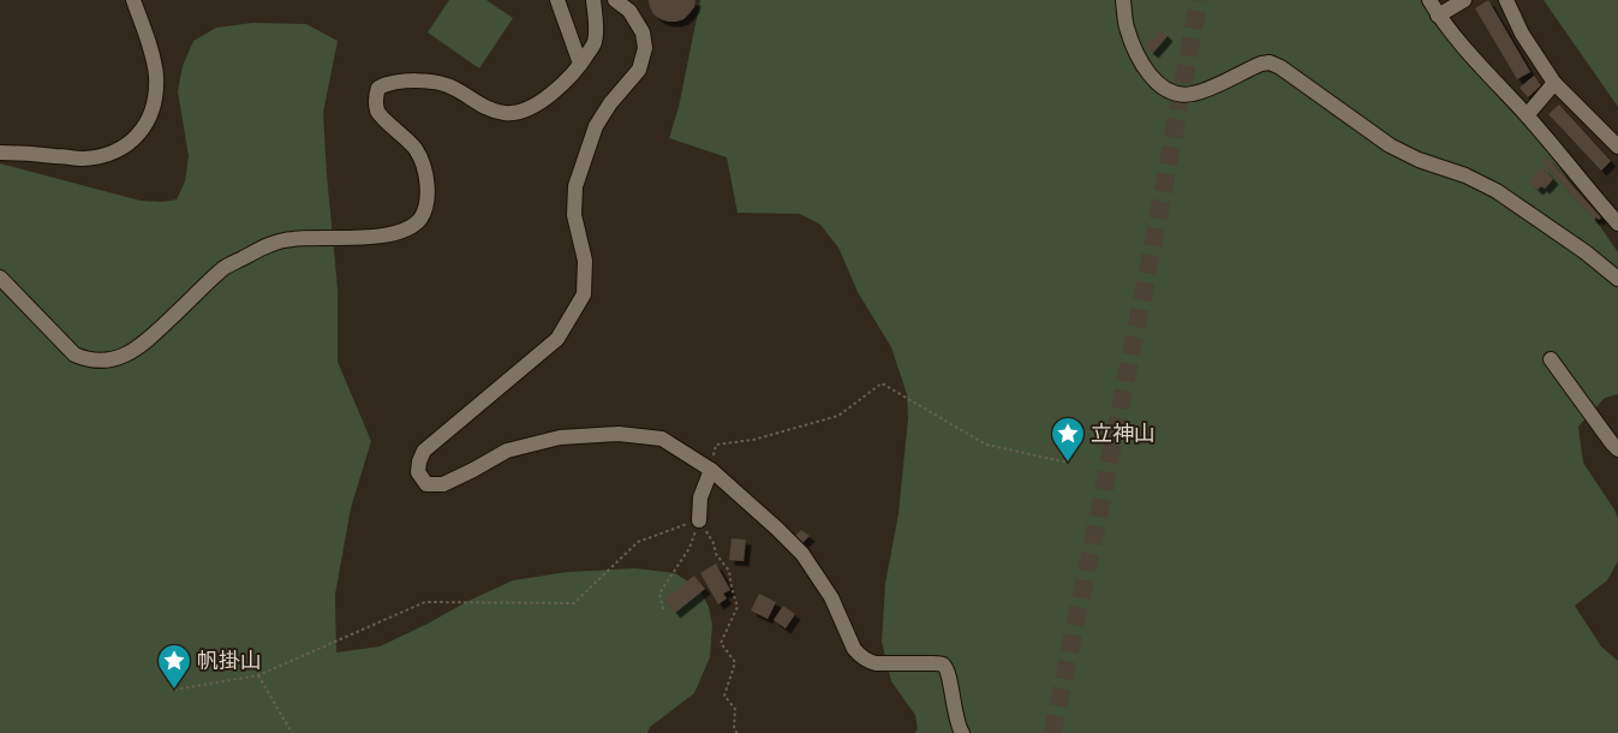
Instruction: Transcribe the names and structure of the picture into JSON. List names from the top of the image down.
{
  "places": {
    "place": ["立神山", "帆掛山"]
  }
}
